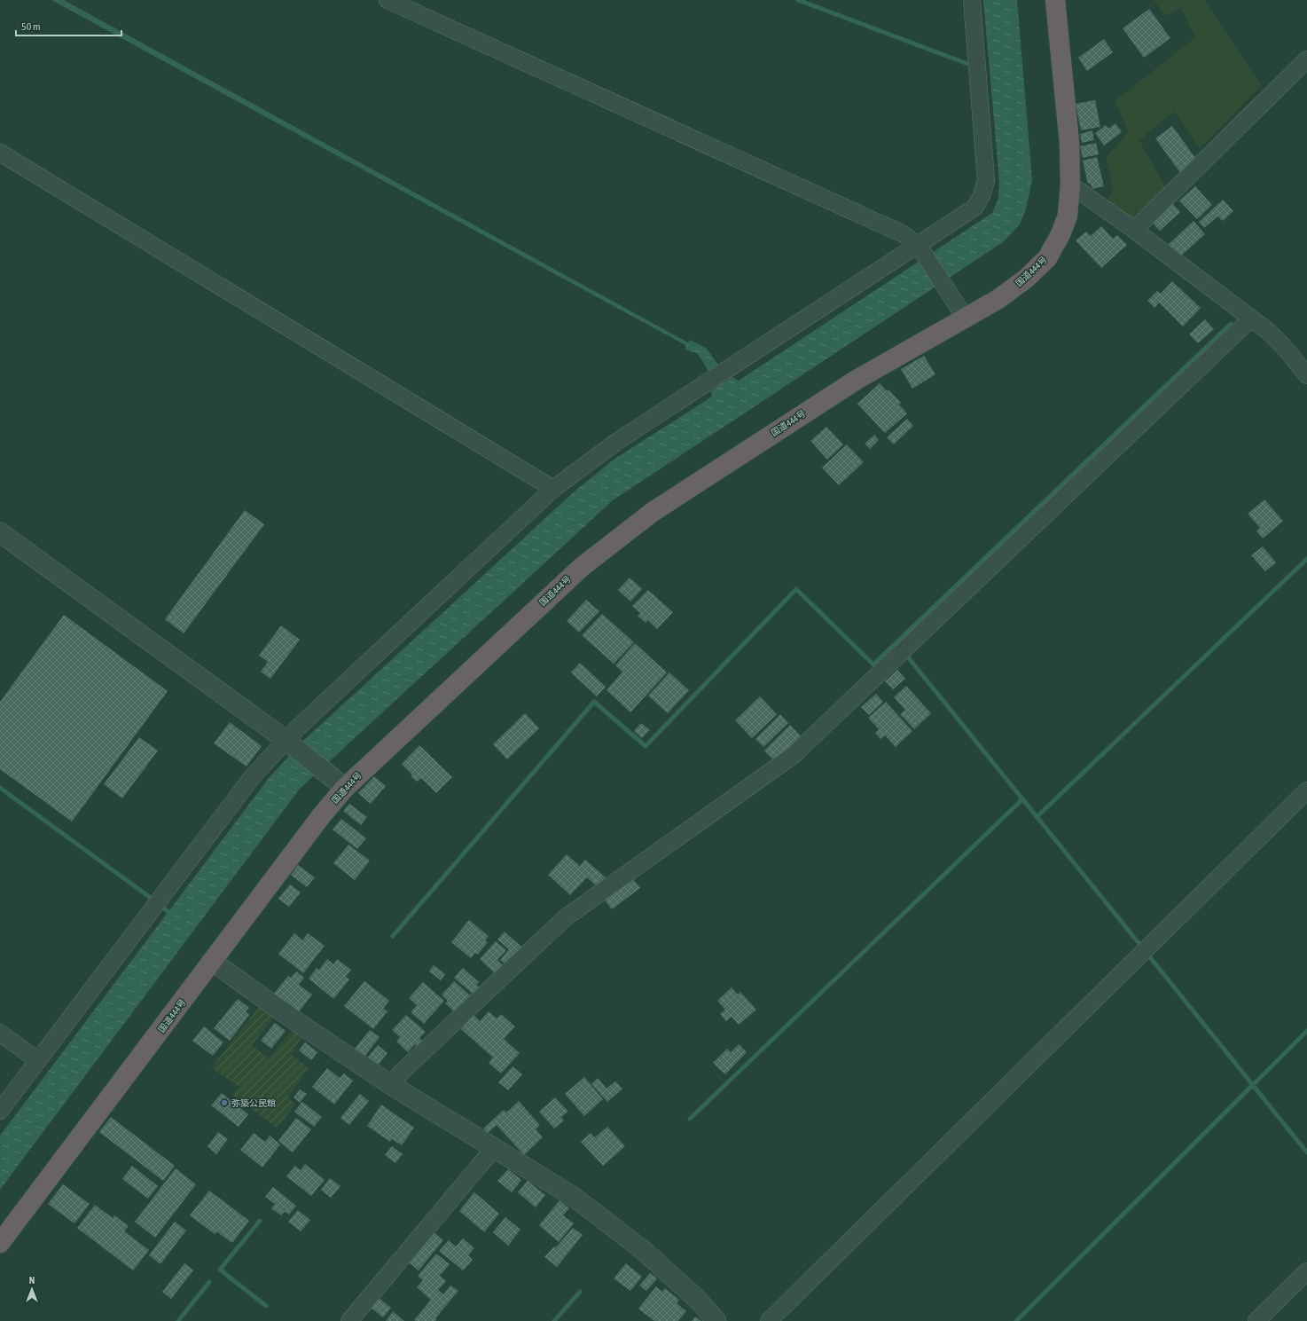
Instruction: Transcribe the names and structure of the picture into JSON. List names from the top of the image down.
{
  "streets": {
    "highway": ["国道444号"]
  },
  "places": ["弥築公民館"],
  "scale_bar": "50 m",
  "north": "top"
}
